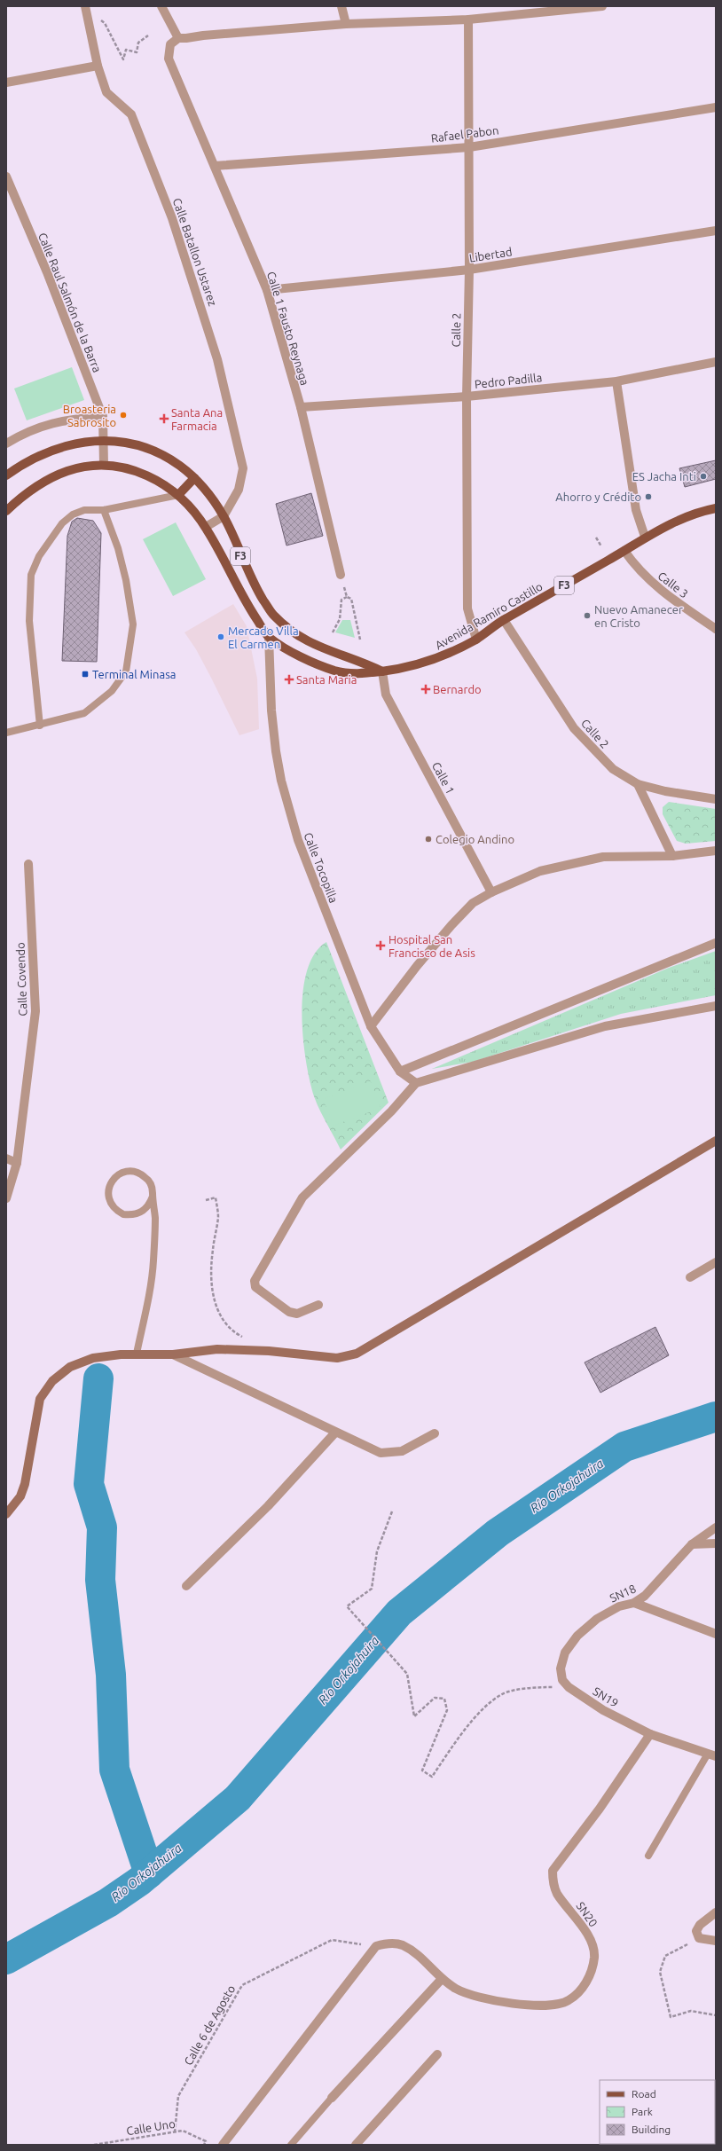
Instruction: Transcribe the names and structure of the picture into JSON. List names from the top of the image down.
{
  "streets": {
    "main road": ["F3", "Avenida Ramiro Castillo"],
    "street": [
      "Rafael Pabon",
      "Calle Batallon Ustarez",
      "Libertad",
      "Calle Raul Salmón de la Barra",
      "Calle 1 Fausto Reynaga",
      "Calle 2",
      "Pedro Padilla",
      "Calle 3",
      "Calle 1",
      "Calle Tocopilla",
      "Calle Covendo",
      "SN18",
      "SN19",
      "SN20"
    ],
    "path": ["Calle 6 de Agosto", "Calle Uno"]
  },
  "crossings": [
    ["Rafael Pabon", "Calle 1 Fausto Reynaga"],
    ["Rafael Pabon", "Calle 2"],
    ["Calle Batallon Ustarez", "F3"],
    ["Libertad", "Calle 1 Fausto Reynaga"],
    ["Libertad", "Calle 2"],
    ["Calle Raul Salmón de la Barra", "F3"],
    ["Calle Raul Salmón de la Barra", "Avenida Ramiro Castillo"],
    ["Calle 1 Fausto Reynaga", "Pedro Padilla"],
    ["Calle 2", "Pedro Padilla"],
    ["Calle 2", "Avenida Ramiro Castillo"],
    ["F3", "Avenida Ramiro Castillo"],
    ["F3", "Calle 1"],
    ["Calle 3", "Avenida Ramiro Castillo"],
    ["Avenida Ramiro Castillo", "Calle 1"],
    ["Avenida Ramiro Castillo", "Calle Tocopilla"],
    ["SN18", "SN19"],
    ["SN19", "SN20"],
    ["SN20", "Calle 6 de Agosto"],
    ["Calle 6 de Agosto", "Calle Uno"]
  ],
  "water": ["Río Orkojahuira"],
  "places": {
    "other": [
      "Broasteria Sabrosito",
      "ES Jacha Inti",
      "Ahorro y Crédito",
      "Nuevo Amanecer en Cristo",
      "Mercado Villa El Carmen",
      "Colegio Andino"
    ],
    "health": [
      "Santa Ana Farmacia",
      "Santa Maria",
      "Bernardo",
      "Hospital San Francisco de Asis"
    ],
    "transit": ["Terminal Minasa"]
  },
  "legend": ["Road", "Park", "Building"]
}
